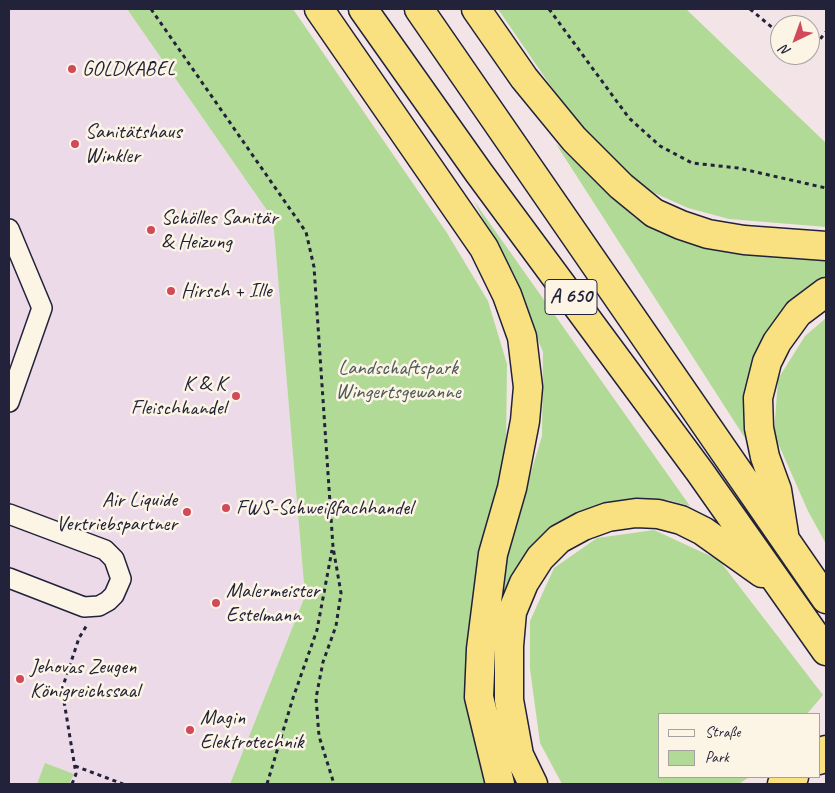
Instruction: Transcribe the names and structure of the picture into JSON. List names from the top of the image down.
{
  "streets": {
    "highway": ["A 650"]
  },
  "parks": ["Landschaftspark Wingertsgewanne"],
  "places": [
    "GOLDKABEL",
    "Sanitätshaus Winkler",
    "Schölles Sanitär & Heizung",
    "Hirsch + Ille",
    "K & K Fleischhandel",
    "FWS-Schweißfachhandel",
    "Air Liquide Vertriebspartner",
    "Malermeister Estelmann",
    "Jehovas Zeugen Königreichssaal",
    "Magin Elektrotechnik"
  ],
  "legend": ["Straße", "Park"],
  "north": "bottom left"
}
